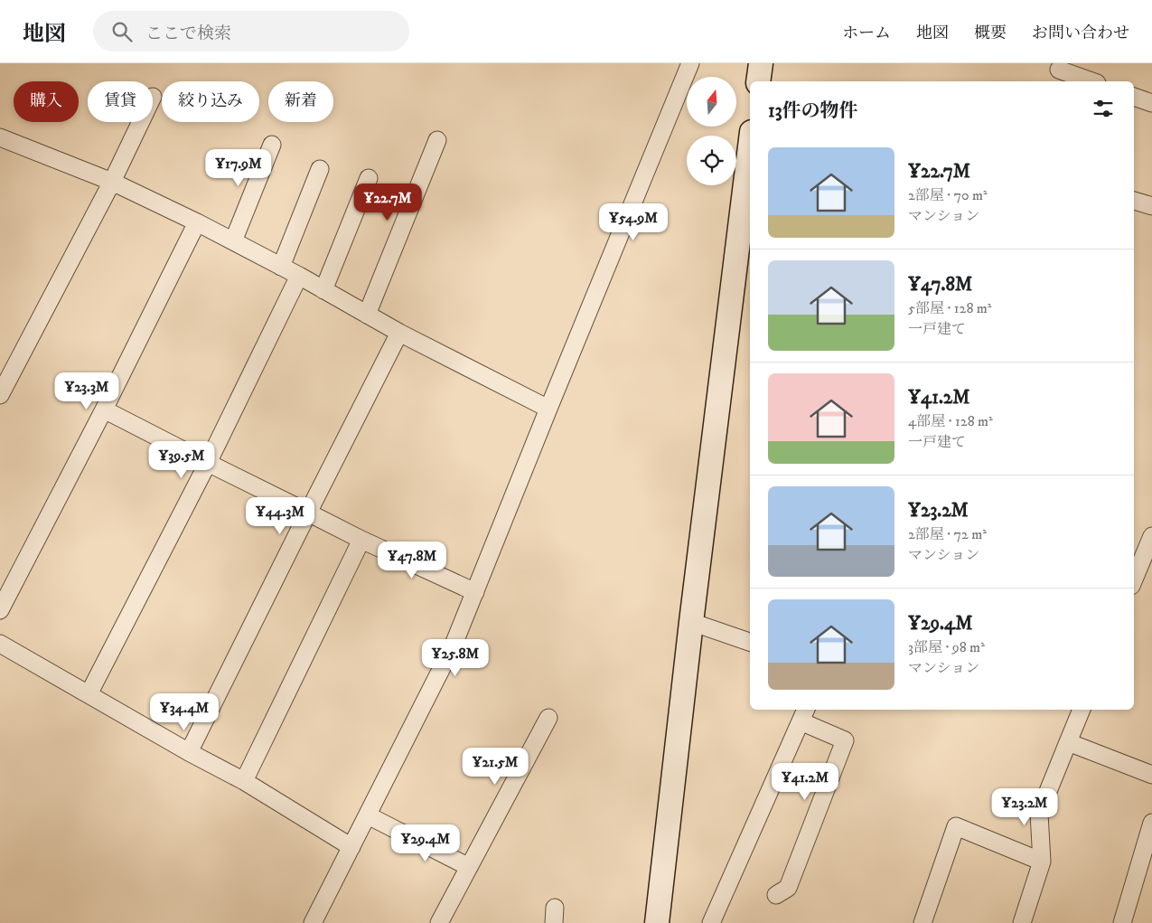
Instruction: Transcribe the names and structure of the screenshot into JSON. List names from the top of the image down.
{
  "north": "top",
  "page": {
    "header": "地図",
    "search": "ここで検索",
    "nav": [
      "ホーム",
      "地図",
      "概要",
      "お問い合わせ"
    ],
    "chip": [
      "購入",
      "賃貸",
      "絞り込み",
      "新着"
    ],
    "heading": "13件の物件",
    "list": [
      {
        "name": "¥22.7M",
        "note": "2部屋 · 70 m² · マンション"
      },
      {
        "name": "¥47.8M",
        "note": "5部屋 · 128 m² · 一戸建て"
      },
      {
        "name": "¥41.2M",
        "note": "4部屋 · 128 m² · 一戸建て"
      },
      {
        "name": "¥23.2M",
        "note": "2部屋 · 72 m² · マンション"
      },
      {
        "name": "¥29.4M",
        "note": "3部屋 · 98 m² · マンション"
      }
    ],
    "price": [
      "¥17.9M",
      "¥22.7M",
      "¥54.9M",
      "¥23.3M",
      "¥39.5M",
      "¥44.3M",
      "¥47.8M",
      "¥25.8M",
      "¥34.4M",
      "¥21.5M",
      "¥41.2M",
      "¥23.2M",
      "¥29.4M"
    ]
  }
}
